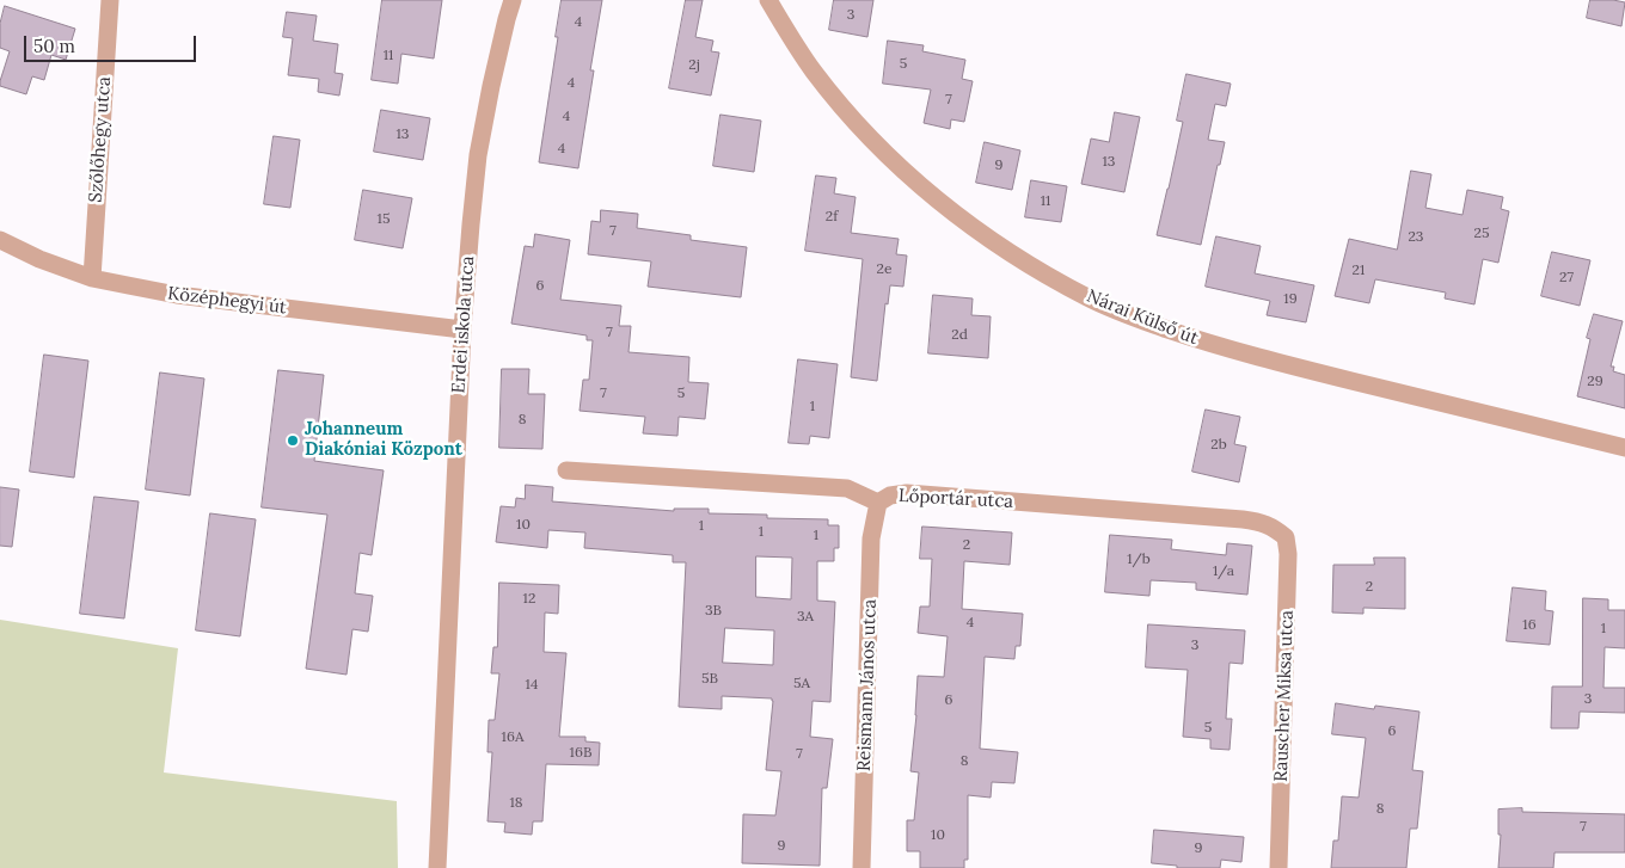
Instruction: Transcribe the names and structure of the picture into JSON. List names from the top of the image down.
{
  "streets": {
    "street": [
      "Szőlőhegy utca",
      "Középhegyi út",
      "Nárai Külső út",
      "Erdei iskola utca",
      "Lőportár utca",
      "Reismann János utca",
      "Rauscher Miksa utca"
    ]
  },
  "crossings": [
    ["Szőlőhegy utca", "Középhegyi út"],
    ["Középhegyi út", "Erdei iskola utca"],
    ["Lőportár utca", "Reismann János utca"],
    ["Lőportár utca", "Rauscher Miksa utca"]
  ],
  "places": ["Johanneum Diakóniai Központ"],
  "house_numbers": [
    "3",
    "4",
    "11",
    "5",
    "2j",
    "4",
    "7",
    "4",
    "13",
    "4",
    "13",
    "9",
    "11",
    "2f",
    "15",
    "7",
    "25",
    "23",
    "2e",
    "21",
    "27",
    "6",
    "19",
    "7",
    "2d",
    "29",
    "7",
    "5",
    "1",
    "8",
    "2b",
    "10",
    "1",
    "1",
    "1",
    "2",
    "1/b",
    "1/a",
    "2",
    "12",
    "3B",
    "3A",
    "4",
    "16",
    "1",
    "3",
    "5B",
    "5A",
    "14",
    "3",
    "6",
    "5",
    "6",
    "16A",
    "16B",
    "7",
    "8",
    "18",
    "8",
    "7",
    "10",
    "9",
    "9"
  ],
  "scale_bar": "50 m"
}
